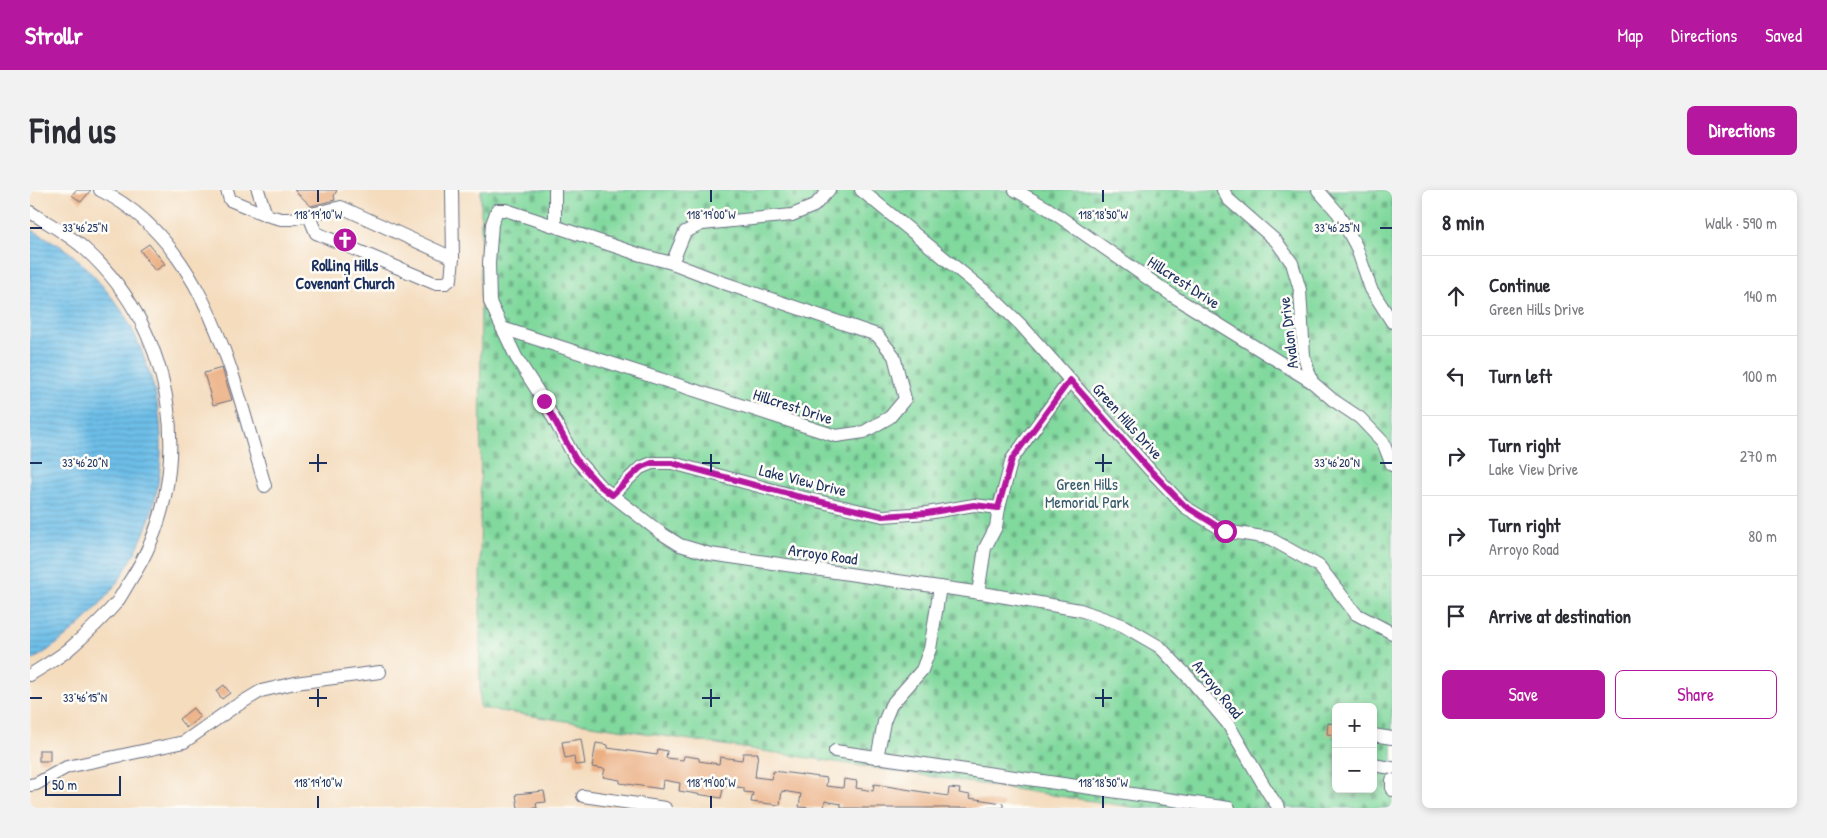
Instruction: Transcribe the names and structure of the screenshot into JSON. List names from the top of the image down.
{
  "streets": {
    "street": [
      "Hillcrest Drive",
      "Avalon Drive",
      "Green Hills Drive",
      "Lake View Drive",
      "Arroyo Road"
    ]
  },
  "crossings": [
    ["Hillcrest Drive", "Avalon Drive"],
    ["Hillcrest Drive", "Arroyo Road"],
    ["Lake View Drive", "Arroyo Road"]
  ],
  "parks": ["Green Hills Memorial Park"],
  "places": {
    "church": ["Rolling Hills Covenant Church"]
  },
  "scale_bar": "50 m",
  "page": {
    "header": "Strollr",
    "nav": ["Map", "Directions", "Saved"],
    "buttons": [
      "Directions",
      ["Save", "Share"]
    ],
    "title": "Find us",
    "heading": ["8 min", "Walk · 590 m"],
    "list": [
      ["Continue", "Green Hills Drive", "140 m"],
      ["Turn left", "100 m"],
      ["Turn right", "Lake View Drive", "270 m"],
      ["Turn right", "Arroyo Road", "80 m"],
      "Arrive at destination"
    ],
    "map_buttons": ["+", "−"],
    "scale": "50 m"
  },
  "coordinates": [
    "118°19'10\"W",
    "118°19'00\"W",
    "118°18'50\"W",
    "33°46'25\"N",
    "33°46'20\"N",
    "33°46'15\"N"
  ]
}
